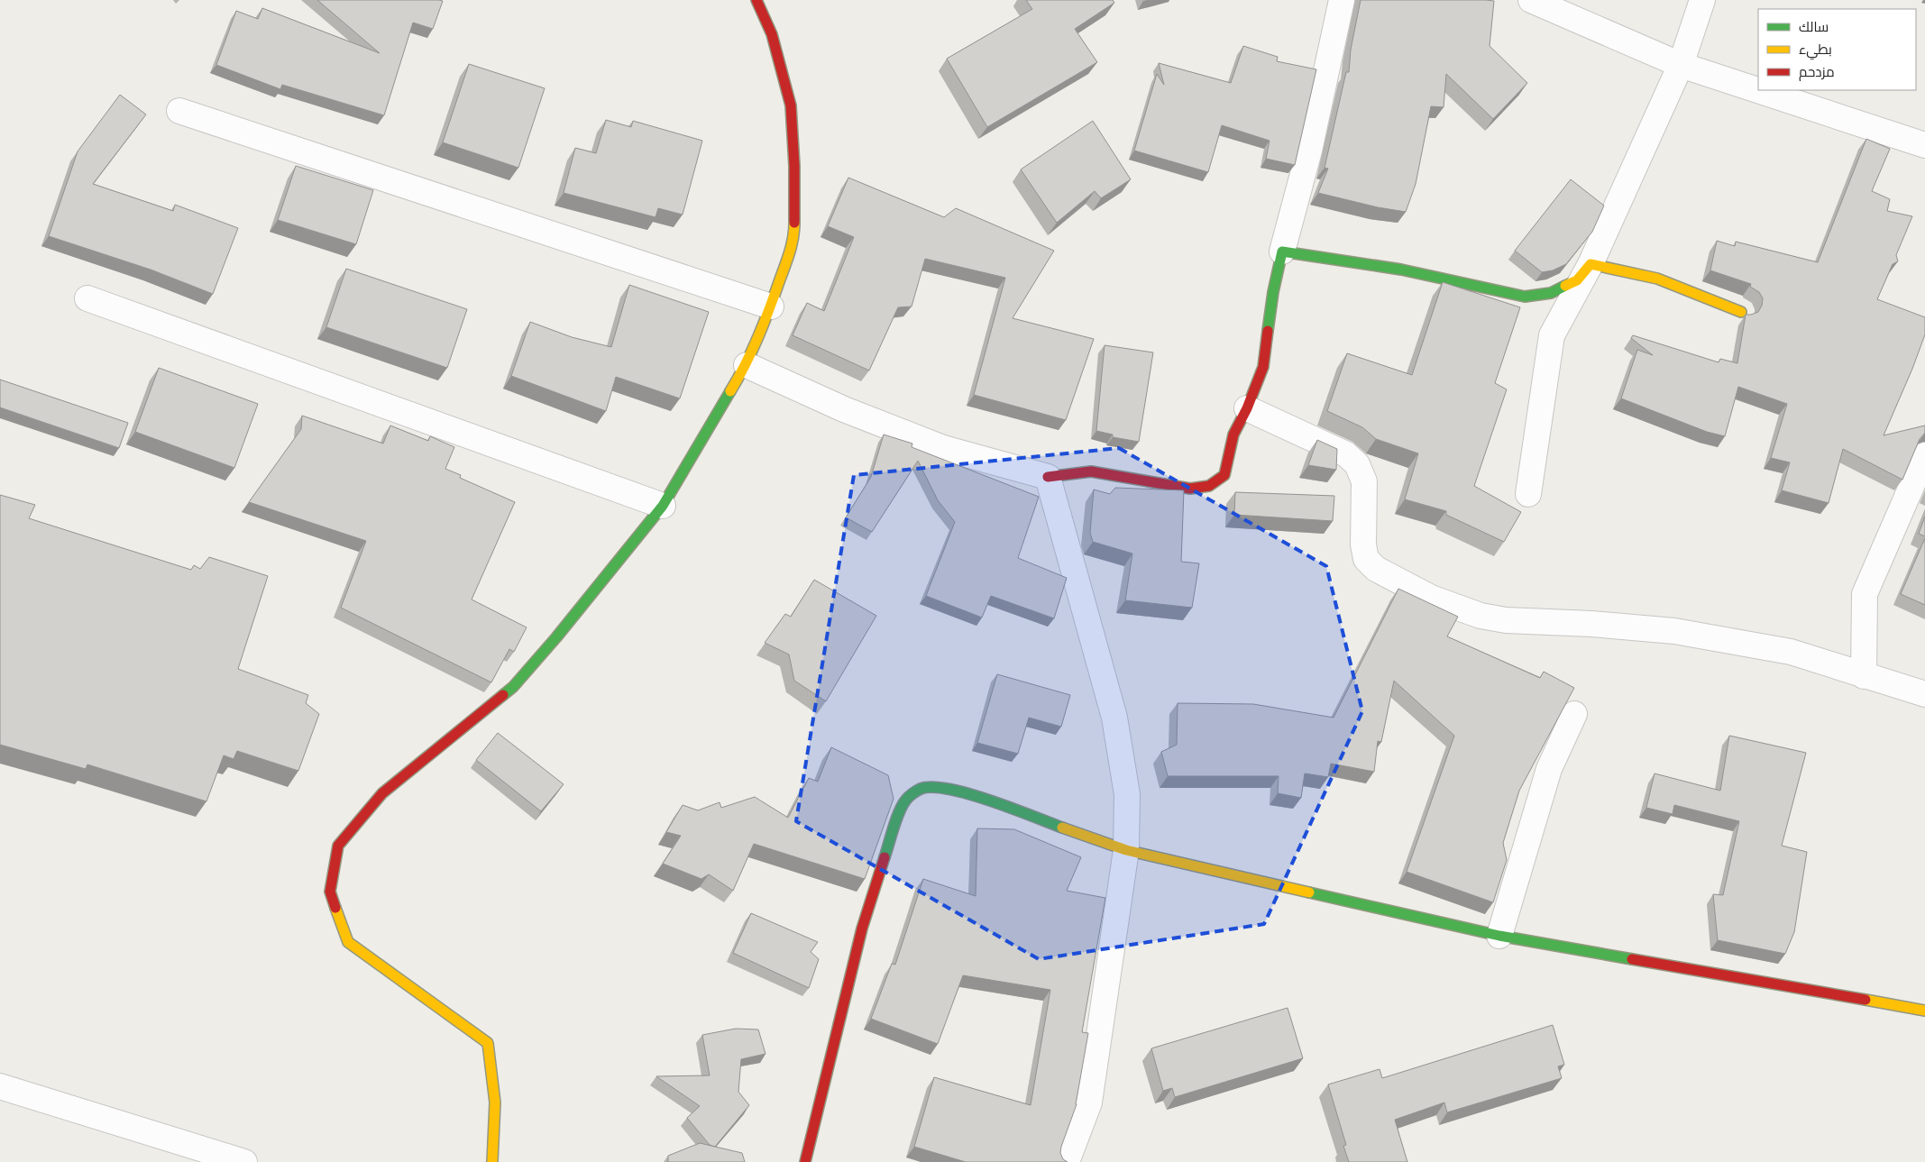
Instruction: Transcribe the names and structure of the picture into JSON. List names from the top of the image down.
{
  "legend": ["سالك", "بطيء", "مزدحم"]
}
